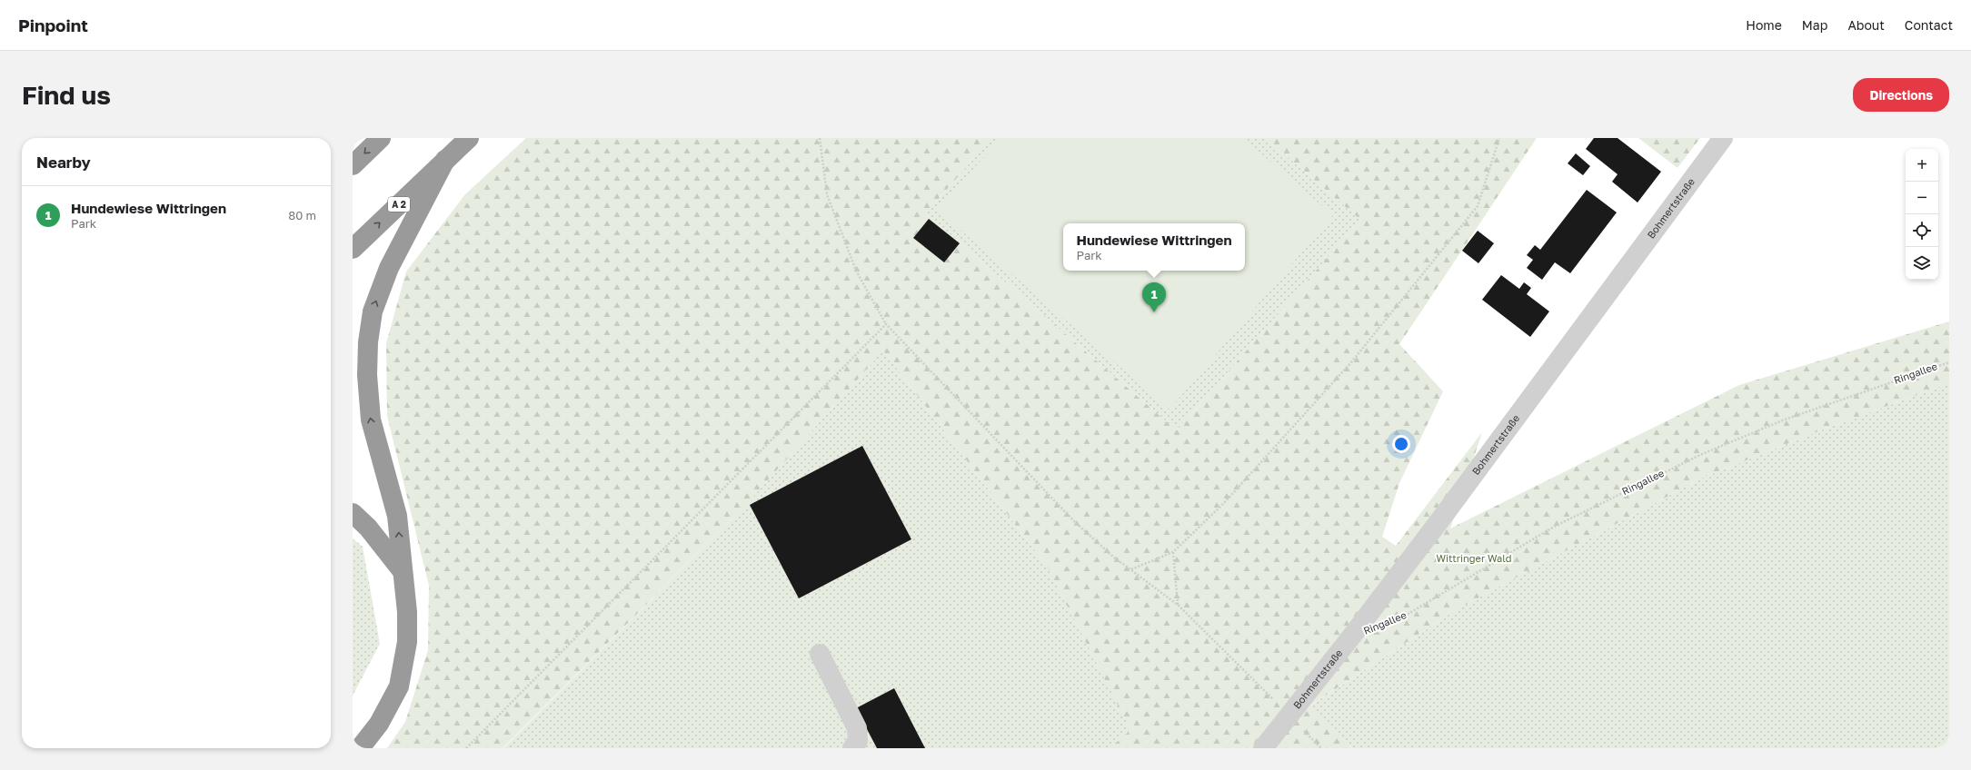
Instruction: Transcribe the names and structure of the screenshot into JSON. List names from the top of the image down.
{
  "streets": {
    "highway": ["A 2"],
    "street": ["Bohmertstraße"],
    "path": ["Ringallee"]
  },
  "parks": ["Wittringer Wald"],
  "page": {
    "header": "Pinpoint",
    "nav": [
      "Home",
      "Map",
      "About",
      "Contact"
    ],
    "buttons": "Directions",
    "title": "Find us",
    "heading": "Nearby",
    "map_buttons": ["+", "−"],
    "list": [
      {
        "mark": "1",
        "name": "Hundewiese Wittringen",
        "note": "Park",
        "value": "80 m"
      }
    ],
    "popup": ["Hundewiese Wittringen", "Park"],
    "pins": "1"
  }
}
